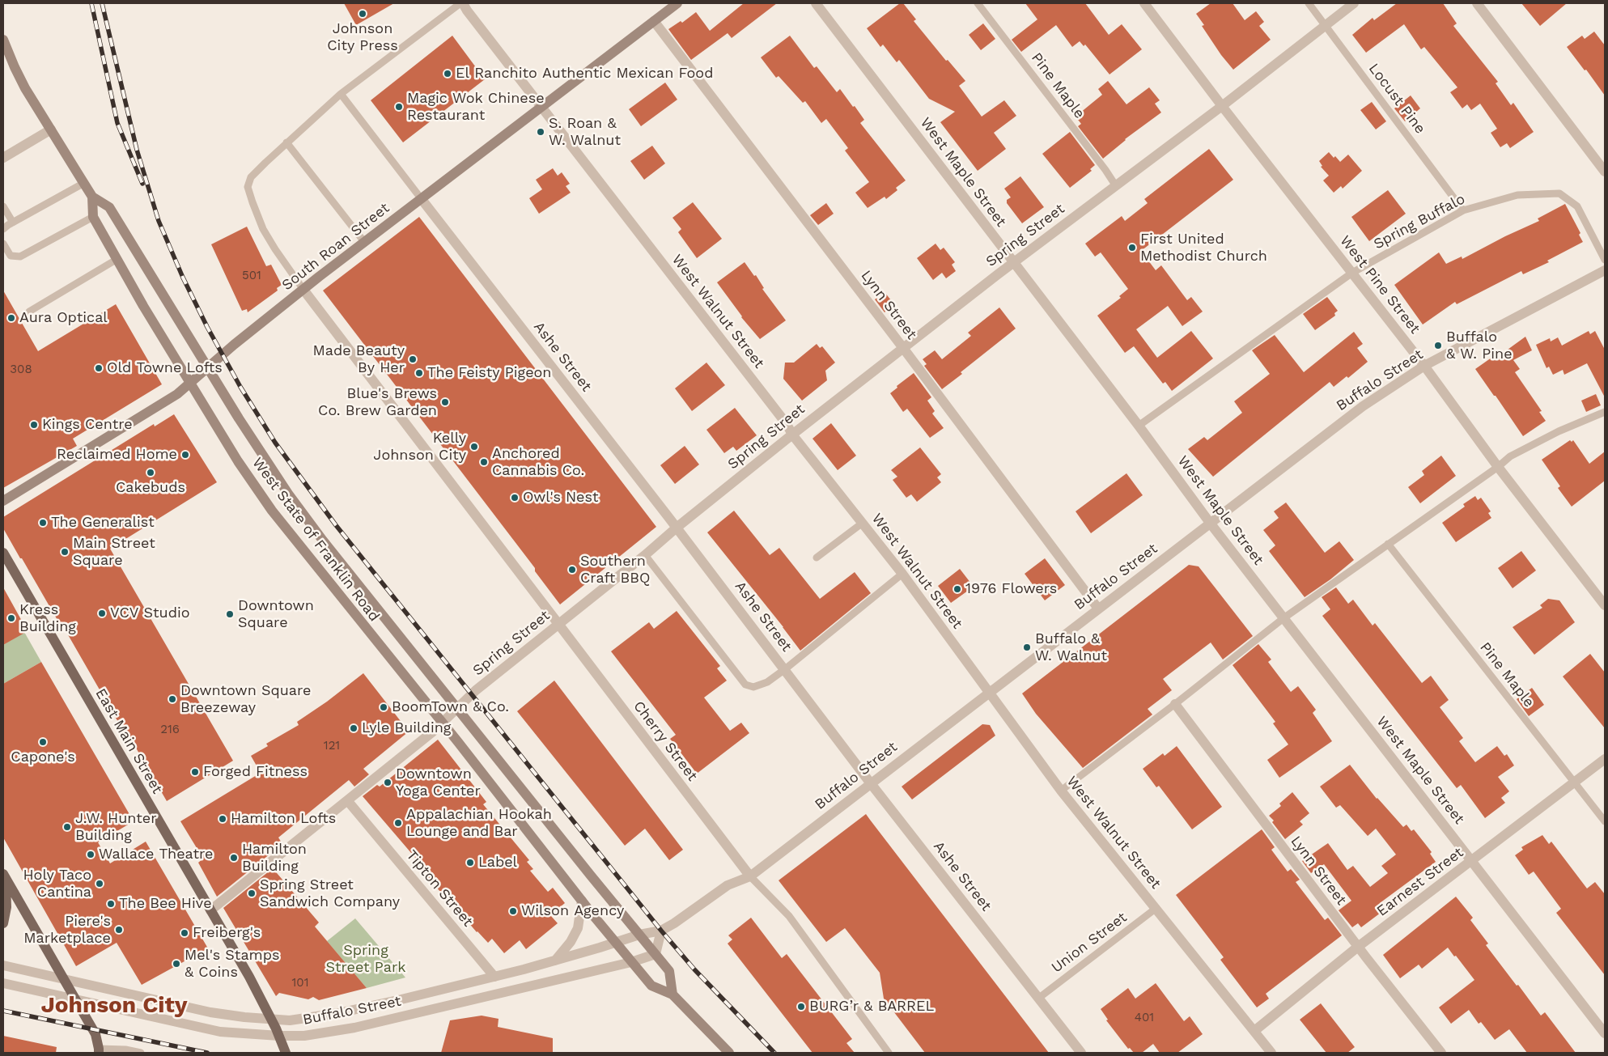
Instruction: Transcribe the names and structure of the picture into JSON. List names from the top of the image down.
{
  "streets": {
    "main road": ["South Roan Street", "West State of Franklin Road", "East Main Street"],
    "street": [
      "West Maple Street",
      "Spring Street",
      "West Pine Street",
      "Lynn Street",
      "West Walnut Street",
      "Ashe Street",
      "Buffalo Street",
      "Cherry Street",
      "Earnest Street",
      "Tipton Street"
    ],
    "lane": [
      "Pine Maple",
      "Locust Pine",
      "Spring Buffalo",
      "Union Street"
    ]
  },
  "crossings": [
    ["Pine Maple", "Spring Street"],
    ["Pine Maple", "Earnest Street"],
    ["Locust Pine", "Spring Buffalo"],
    ["Locust Pine", "Spring Street"],
    ["West Maple Street", "Spring Buffalo"],
    ["West Maple Street", "Spring Street"],
    ["West Maple Street", "Buffalo Street"],
    ["West Maple Street", "Earnest Street"],
    ["Spring Buffalo", "West Pine Street"],
    ["Spring Street", "West Pine Street"],
    ["Spring Street", "Lynn Street"],
    ["Spring Street", "West Walnut Street"],
    ["Spring Street", "Ashe Street"],
    ["Spring Street", "West State of Franklin Road"],
    ["Spring Street", "East Main Street"],
    ["Spring Street", "Cherry Street"],
    ["Spring Street", "Tipton Street"],
    ["South Roan Street", "Lynn Street"],
    ["South Roan Street", "West Walnut Street"],
    ["South Roan Street", "Ashe Street"],
    ["South Roan Street", "West State of Franklin Road"],
    ["South Roan Street", "Cherry Street"],
    ["West Pine Street", "Buffalo Street"],
    ["Lynn Street", "Buffalo Street"],
    ["Lynn Street", "Earnest Street"],
    ["West Walnut Street", "Buffalo Street"],
    ["West Walnut Street", "Earnest Street"],
    ["West Walnut Street", "Union Street"],
    ["Ashe Street", "Buffalo Street"],
    ["Ashe Street", "Union Street"],
    ["Buffalo Street", "West State of Franklin Road"],
    ["Buffalo Street", "East Main Street"],
    ["Buffalo Street", "Cherry Street"],
    ["Buffalo Street", "Tipton Street"]
  ],
  "districts": ["Johnson City"],
  "parks": ["Spring Street Park"],
  "places": [
    "Johnson City Press",
    "El Ranchito Authentic Mexican Food",
    "Magic Wok Chinese Restaurant",
    "S. Roan & W. Walnut",
    "First United Methodist Church",
    "Aura Optical",
    "Buffalo & W. Pine",
    "Made Beauty By Her",
    "Old Towne Lofts",
    "The Feisty Pigeon",
    "Blue's Brews Co. Brew Garden",
    "Kings Centre",
    "Kelly Johnson City",
    "Reclaimed Home",
    "Anchored Cannabis Co.",
    "Cakebuds",
    "Owl's Nest",
    "The Generalist",
    "Main Street Square",
    "Southern Craft BBQ",
    "1976 Flowers",
    "VCV Studio",
    "Downtown Square",
    "Kress Building",
    "Buffalo & W. Walnut",
    "Downtown Square Breezeway",
    "BoomTown & Co.",
    "Lyle Building",
    "Capone's",
    "Forged Fitness",
    "Downtown Yoga Center",
    "Hamilton Lofts",
    "Appalachian Hookah Lounge and Bar",
    "J.W. Hunter Building",
    "Wallace Theatre",
    "Hamilton Building",
    "Label",
    "Holy Taco Cantina",
    "Spring Street Sandwich Company",
    "The Bee Hive",
    "Wilson Agency",
    "Piere's Marketplace",
    "Freiberg's",
    "Mel's Stamps & Coins",
    "BURG’r & BARREL"
  ],
  "house_numbers": [
    "501",
    "308",
    "216",
    "121",
    "101",
    "401"
  ]
}
